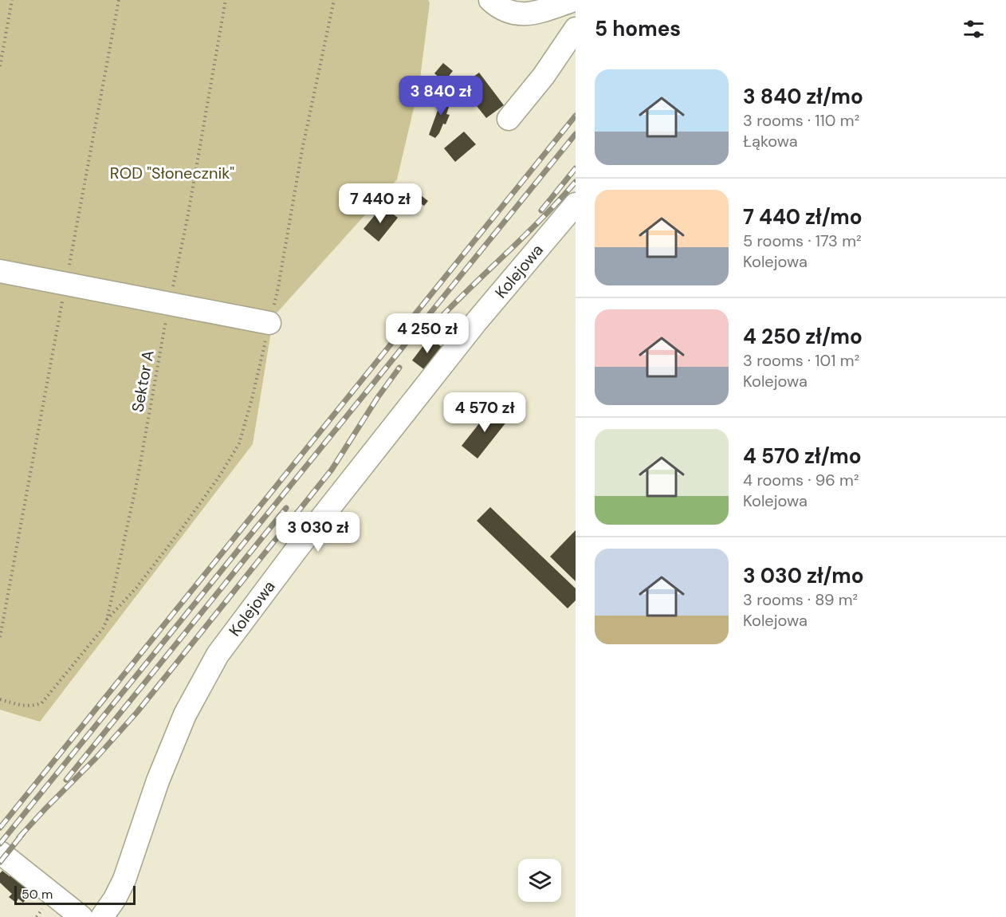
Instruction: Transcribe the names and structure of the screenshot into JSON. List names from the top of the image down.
{
  "streets": {
    "street": ["Kolejowa"],
    "path": ["Sektor A"]
  },
  "parks": ["ROD \"Słonecznik\""],
  "scale_bar": "50 m",
  "page": {
    "heading": "5 homes",
    "list": [
      {
        "name": "3 840 zł/mo",
        "note": "3 rooms · 110 m² · Łąkowa"
      },
      {
        "name": "7 440 zł/mo",
        "note": "5 rooms · 173 m² · Kolejowa"
      },
      {
        "name": "4 250 zł/mo",
        "note": "3 rooms · 101 m² · Kolejowa"
      },
      {
        "name": "4 570 zł/mo",
        "note": "4 rooms · 96 m² · Kolejowa"
      },
      {
        "name": "3 030 zł/mo",
        "note": "3 rooms · 89 m² · Kolejowa"
      }
    ],
    "price": [
      "3 840 zł",
      "7 440 zł",
      "4 250 zł",
      "4 570 zł",
      "3 030 zł"
    ],
    "scale": "50 m"
  }
}
